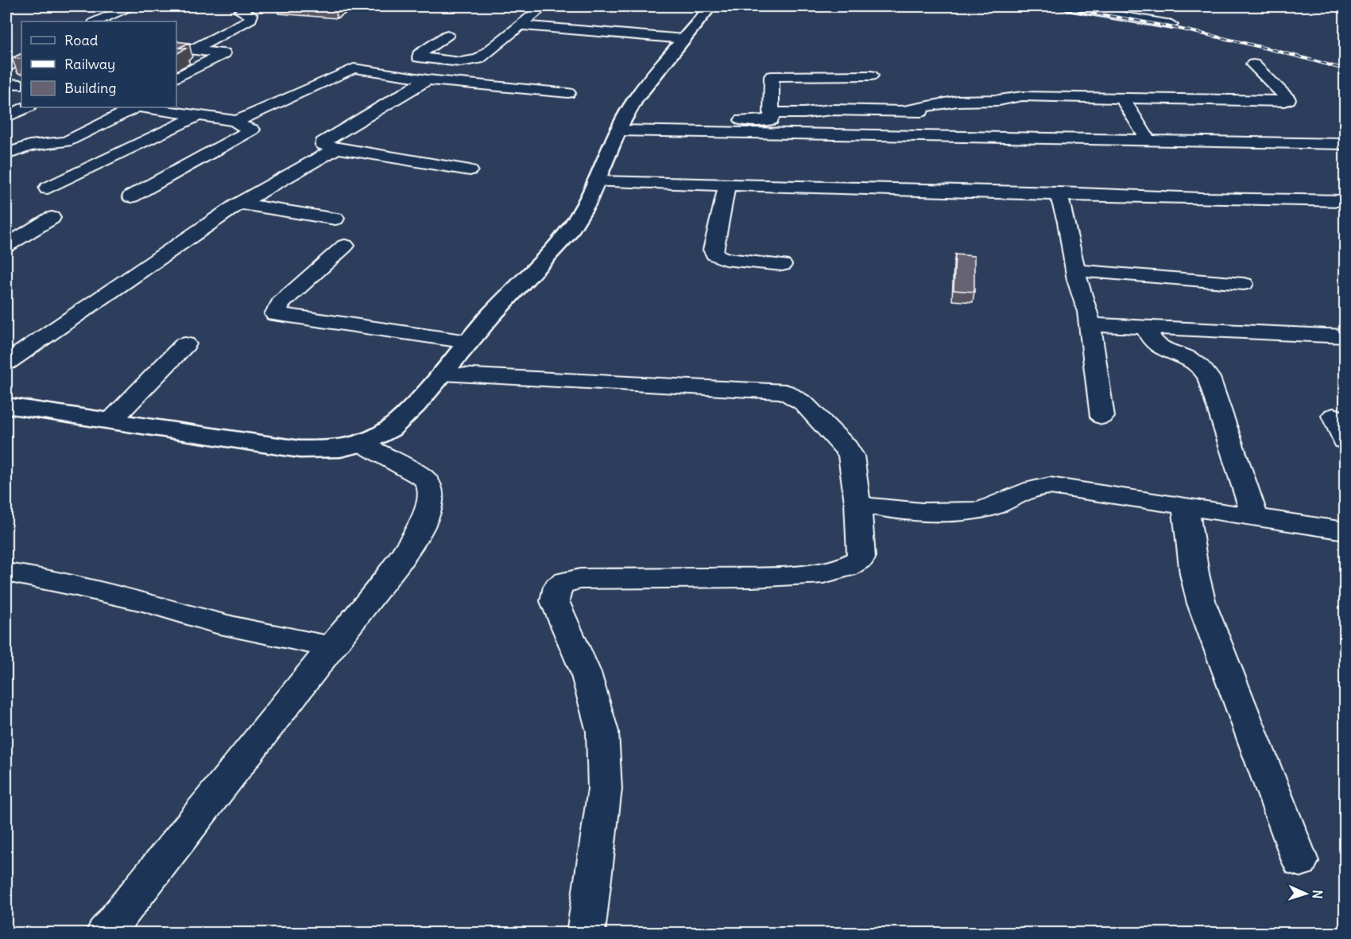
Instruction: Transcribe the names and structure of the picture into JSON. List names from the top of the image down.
{
  "legend": ["Road", "Railway", "Building"],
  "north": "right"
}
